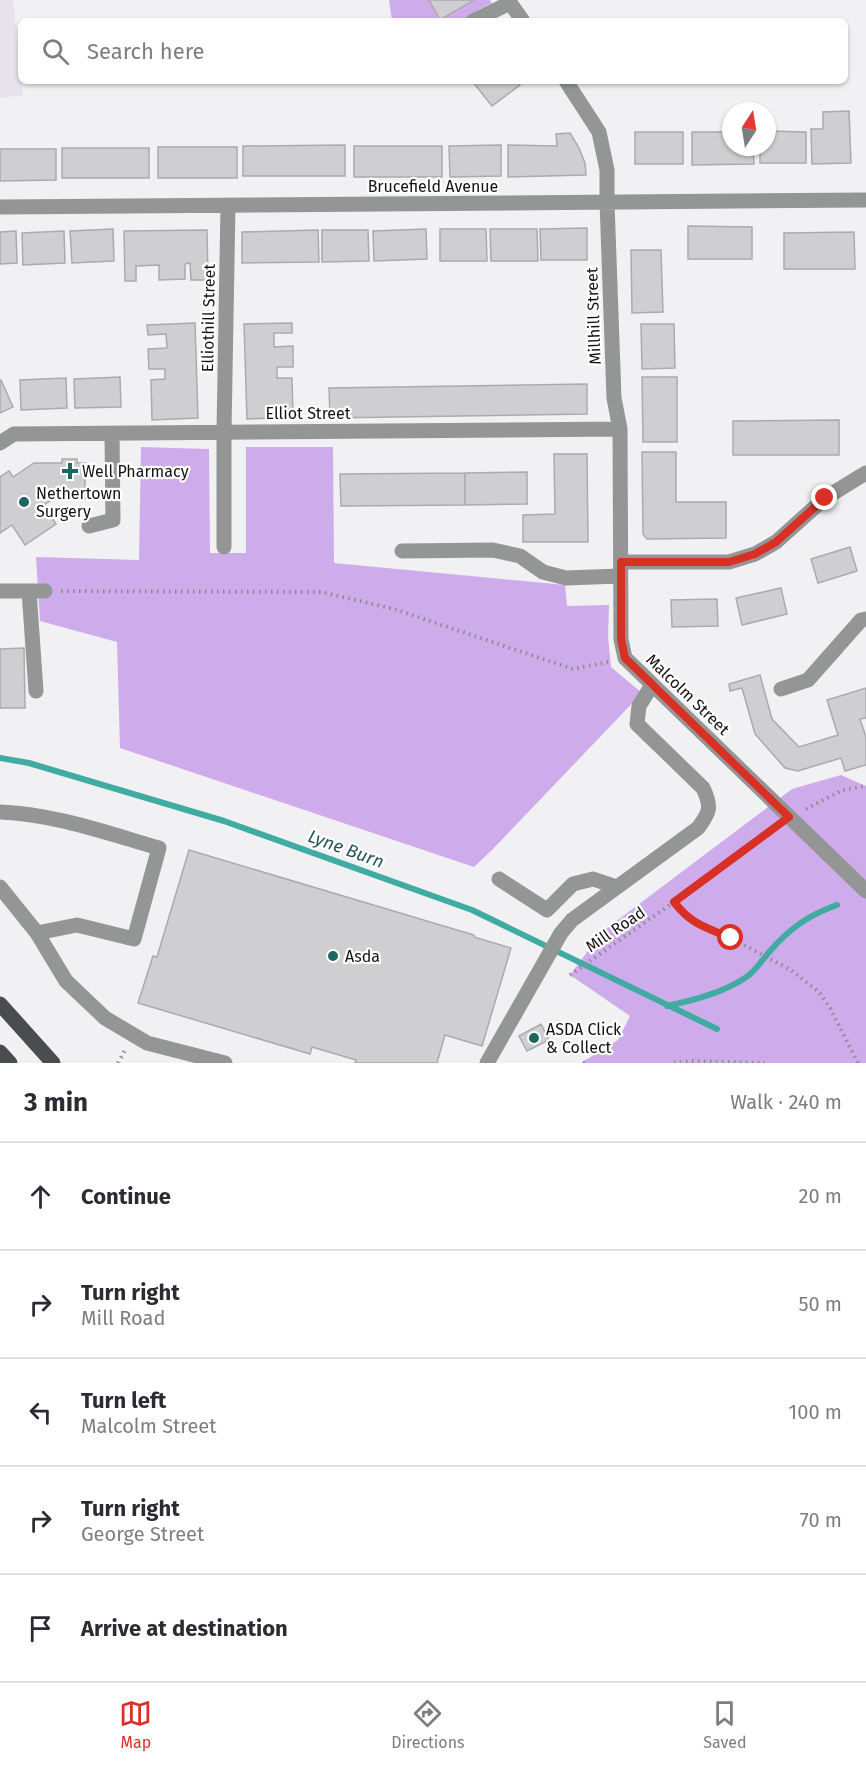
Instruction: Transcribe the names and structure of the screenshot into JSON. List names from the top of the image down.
{
  "streets": {
    "street": [
      "Brucefield Avenue",
      "Millhill Street",
      "Elliothill Street",
      "Elliot Street",
      "Malcolm Street"
    ],
    "path": ["Mill Road"]
  },
  "crossings": [
    ["Brucefield Avenue", "Millhill Street"],
    ["Brucefield Avenue", "Elliothill Street"],
    ["Millhill Street", "Elliot Street"],
    ["Millhill Street", "Malcolm Street"],
    ["Elliothill Street", "Elliot Street"],
    ["Elliot Street", "Malcolm Street"],
    ["Malcolm Street", "Mill Road"]
  ],
  "water": ["Lyne Burn"],
  "places": {
    "health": ["Well Pharmacy"],
    "other": ["Nethertown Surgery", "Asda", "ASDA Click & Collect"]
  },
  "north": "top",
  "page": {
    "search": "Search here",
    "heading": ["3 min", "Walk · 240 m"],
    "list": [
      ["Continue", "20 m"],
      ["Turn right", "Mill Road", "50 m"],
      ["Turn left", "Malcolm Street", "100 m"],
      ["Turn right", "George Street", "70 m"],
      "Arrive at destination"
    ],
    "nav": ["Map", "Directions", "Saved"]
  }
}
